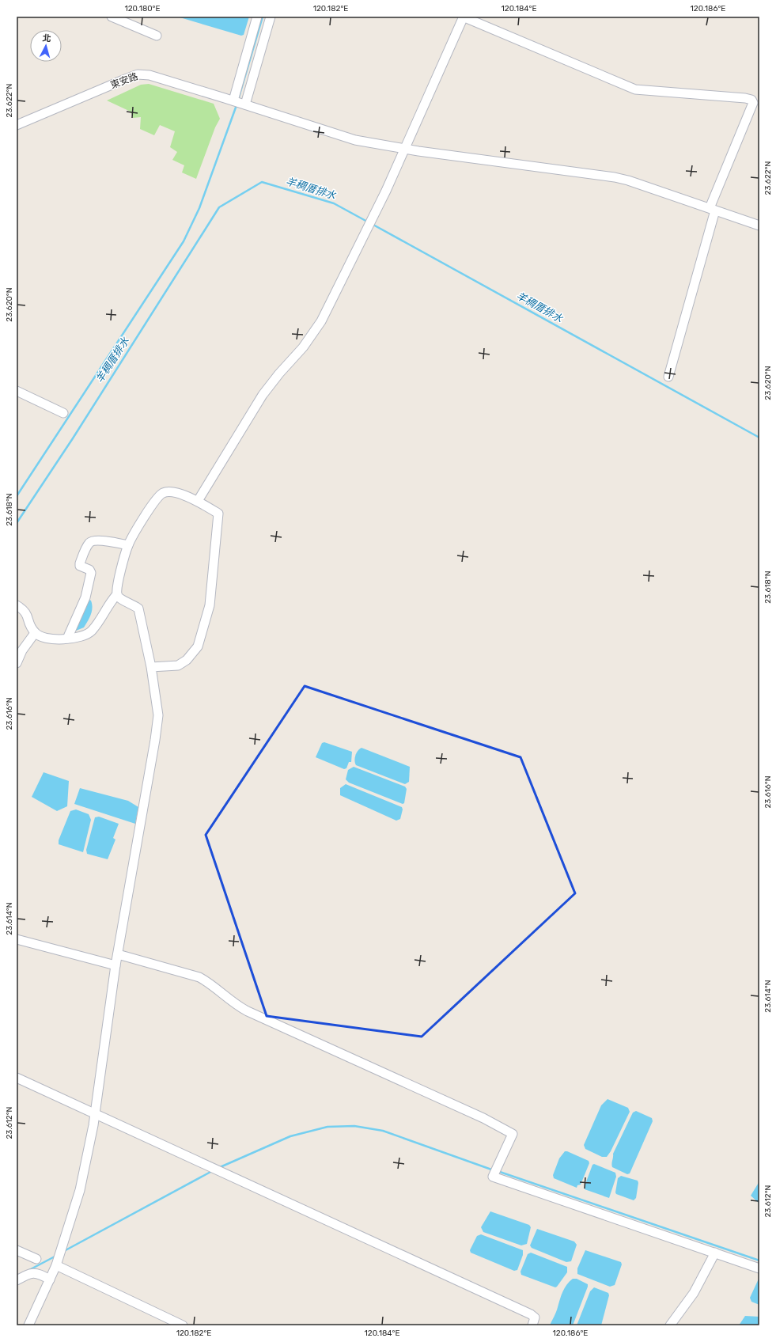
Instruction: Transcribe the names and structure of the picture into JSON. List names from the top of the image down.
{
  "streets": {
    "street": ["東安路"]
  },
  "water": ["羊稠厝排水"],
  "north": "top",
  "coordinates": [
    "120.180°E",
    "120.182°E",
    "120.184°E",
    "120.186°E",
    "23.622°N",
    "23.620°N",
    "23.618°N",
    "23.616°N",
    "23.614°N",
    "23.612°N"
  ]
}
